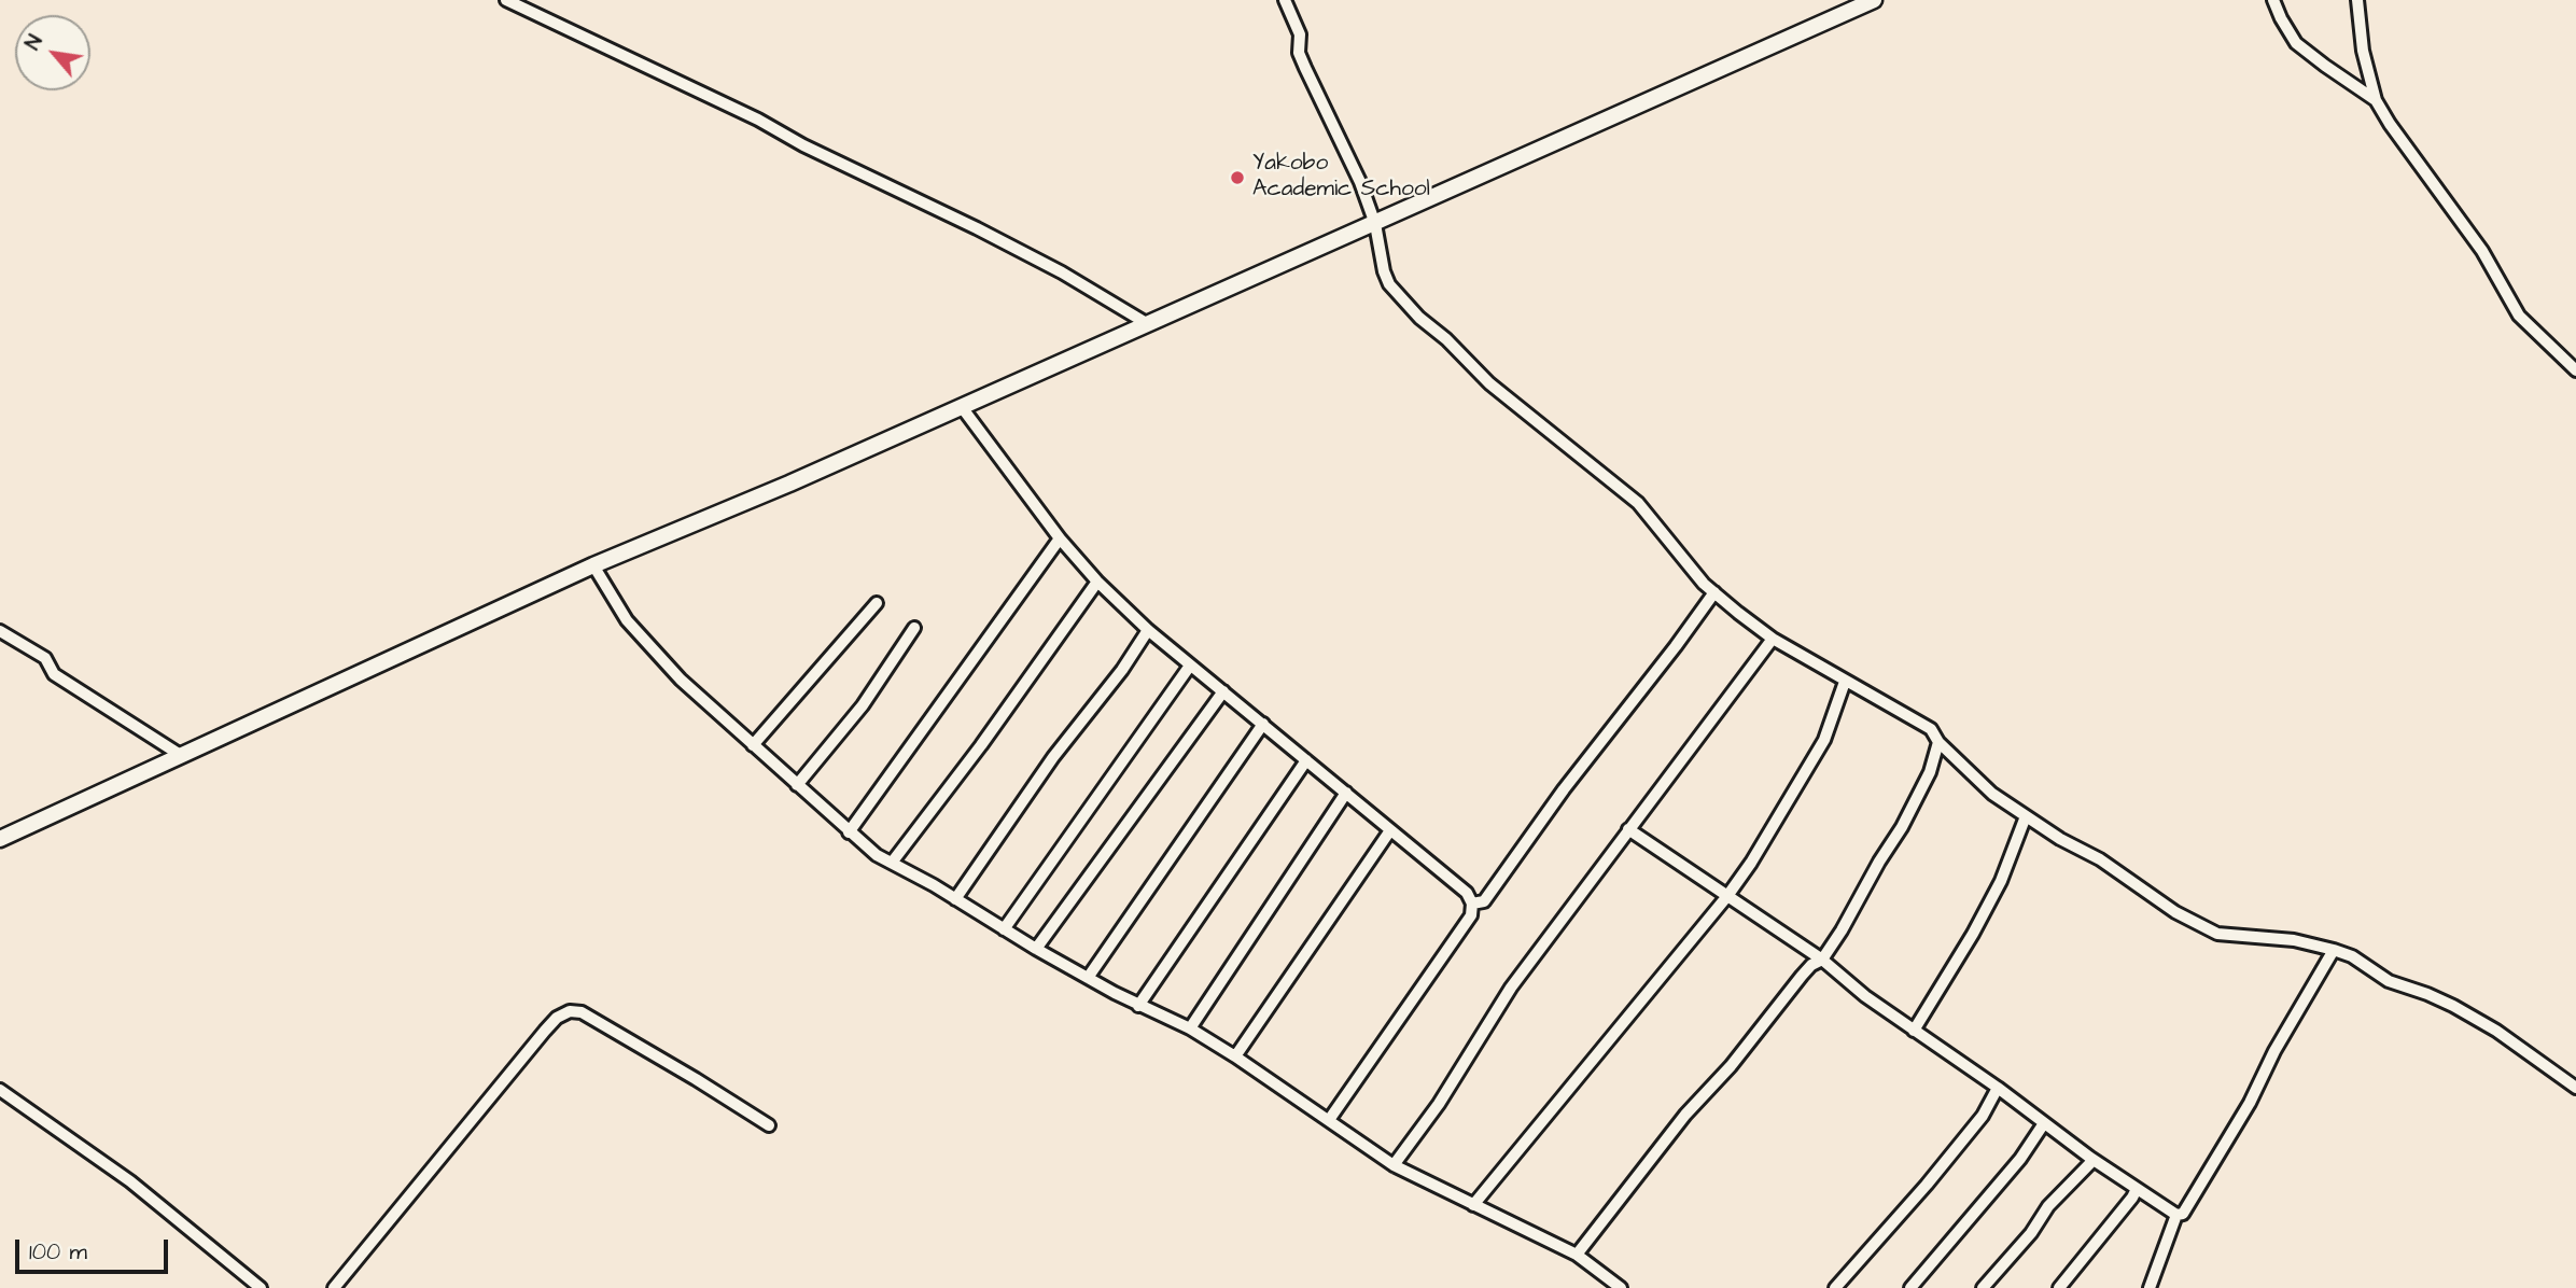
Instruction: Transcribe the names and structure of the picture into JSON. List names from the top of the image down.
{
  "places": ["Yakobo Academic School"],
  "scale_bar": "100 m",
  "north": "top left"
}
